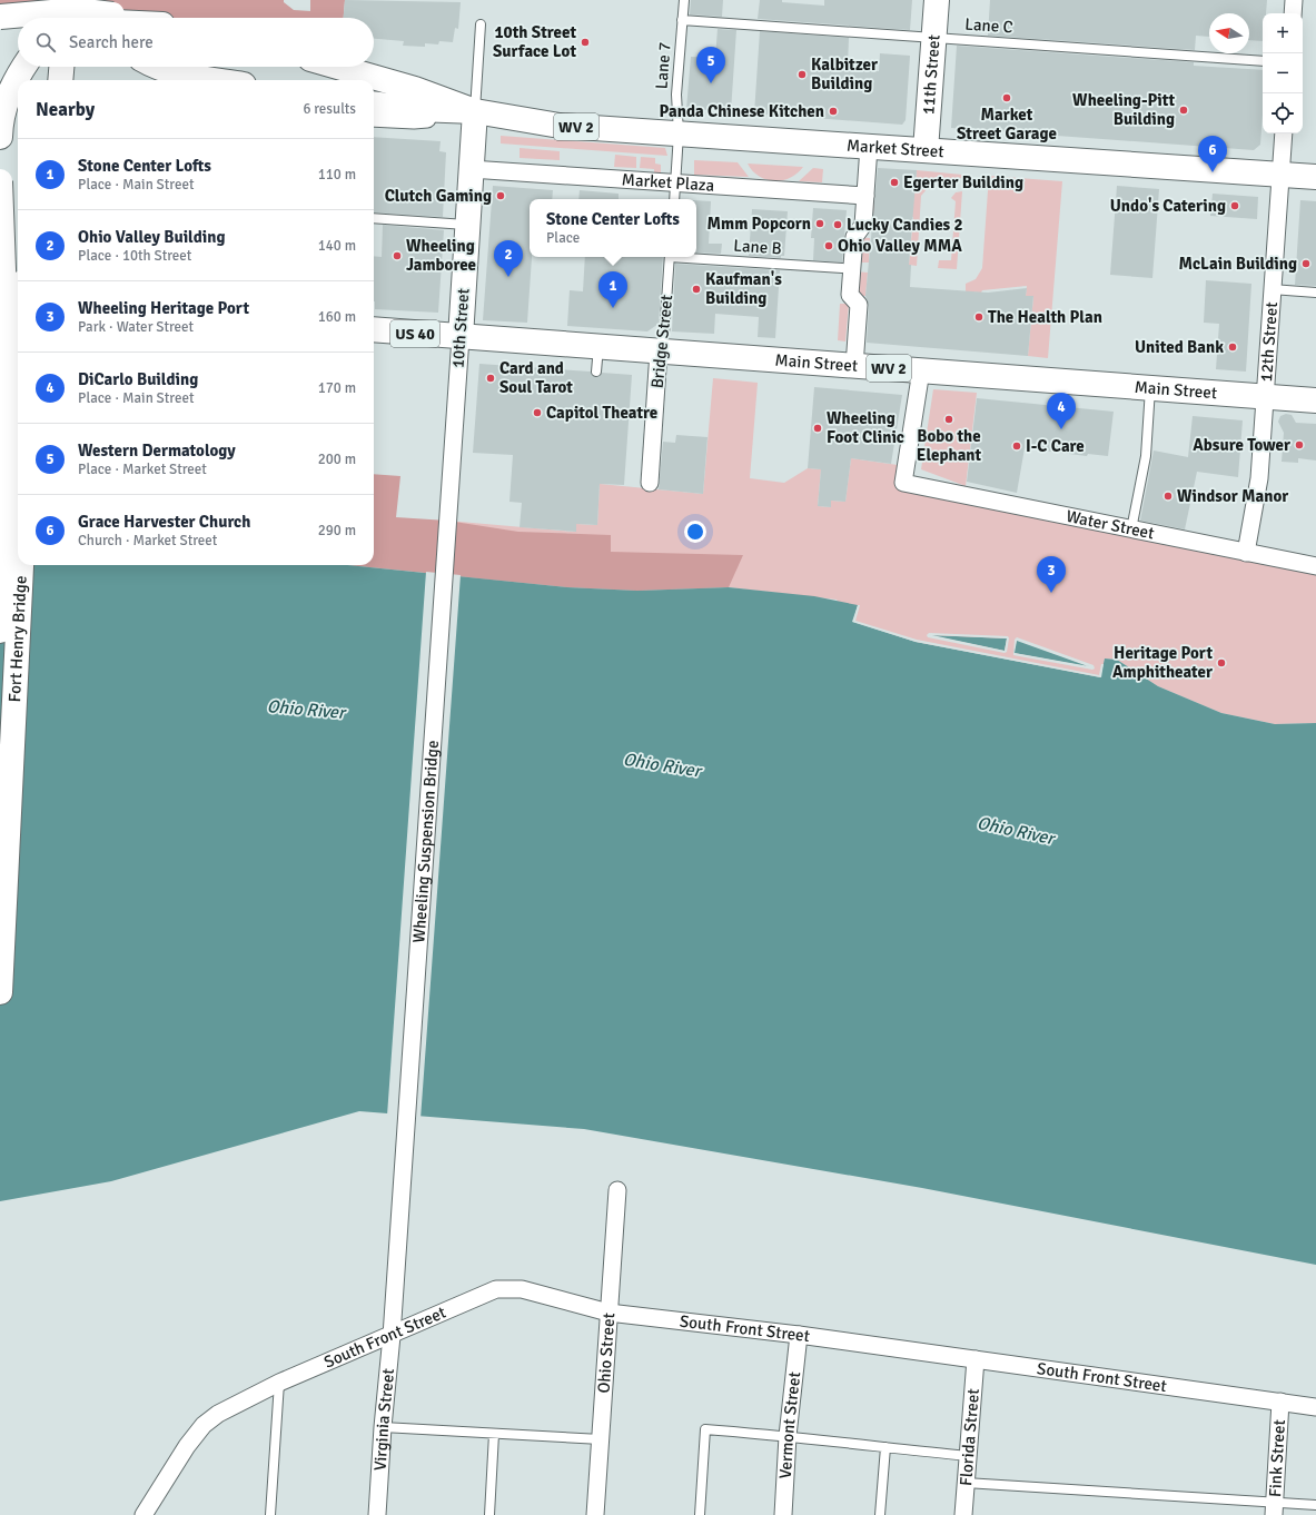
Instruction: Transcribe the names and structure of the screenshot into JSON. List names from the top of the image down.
{
  "streets": {
    "main road": [
      "11th Street",
      "WV 2",
      "Market Street",
      "10th Street",
      "US 40",
      "Main Street",
      "Fort Henry Bridge"
    ],
    "street": [
      "Market Plaza",
      "Bridge Street",
      "12th Street",
      "Water Street",
      "Wheeling Suspension Bridge",
      "South Front Street",
      "Ohio Street",
      "Virginia Street",
      "Vermont Street",
      "Florida Street",
      "Fink Street"
    ],
    "lane": ["Lane C", "Lane 7", "Lane B"]
  },
  "crossings": [
    ["Lane C", "Lane 7"],
    ["Lane C", "11th Street"],
    ["Lane 7", "Market Street"],
    ["11th Street", "Market Street"],
    ["Market Street", "10th Street"],
    ["Market Street", "12th Street"],
    ["Market Plaza", "10th Street"],
    ["10th Street", "Main Street"],
    ["10th Street", "Wheeling Suspension Bridge"],
    ["Bridge Street", "Main Street"],
    ["12th Street", "Main Street"],
    ["12th Street", "Water Street"],
    ["Main Street", "Water Street"],
    ["Wheeling Suspension Bridge", "Virginia Street"],
    ["South Front Street", "Ohio Street"],
    ["South Front Street", "Virginia Street"],
    ["South Front Street", "Vermont Street"],
    ["South Front Street", "Florida Street"],
    ["South Front Street", "Fink Street"]
  ],
  "water": ["Ohio River"],
  "places": [
    "10th Street Surface Lot",
    "Kalbitzer Building",
    "Market Street Garage",
    "Wheeling-Pitt Building",
    "Panda Chinese Kitchen",
    "Egerter Building",
    "Clutch Gaming",
    "Undo's Catering",
    "Mmm Popcorn",
    "Lucky Candies 2",
    "Ohio Valley MMA",
    "Wheeling Jamboree",
    "McLain Building",
    "Kaufman's Building",
    "The Health Plan",
    "United Bank",
    "Card and Soul Tarot",
    "Capitol Theatre",
    "Bobo the Elephant",
    "Wheeling Foot Clinic",
    "Absure Tower",
    "I-C Care",
    "Windsor Manor",
    "Heritage Port Amphitheater"
  ],
  "north": "left",
  "page": {
    "map_buttons": ["+", "−"],
    "search": "Search here",
    "pins": [
      "5",
      "6",
      "2",
      "1",
      "4",
      "3"
    ],
    "heading": ["Nearby", "6 results"],
    "list": [
      {
        "mark": "1",
        "name": "Stone Center Lofts",
        "note": "Place · Main Street",
        "value": "110 m"
      },
      {
        "mark": "2",
        "name": "Ohio Valley Building",
        "note": "Place · 10th Street",
        "value": "140 m"
      },
      {
        "mark": "3",
        "name": "Wheeling Heritage Port",
        "note": "Park · Water Street",
        "value": "160 m"
      },
      {
        "mark": "4",
        "name": "DiCarlo Building",
        "note": "Place · Main Street",
        "value": "170 m"
      },
      {
        "mark": "5",
        "name": "Western Dermatology",
        "note": "Place · Market Street",
        "value": "200 m"
      },
      {
        "mark": "6",
        "name": "Grace Harvester Church",
        "note": "Church · Market Street",
        "value": "290 m"
      }
    ],
    "popup": ["Stone Center Lofts", "Place"]
  }
}
